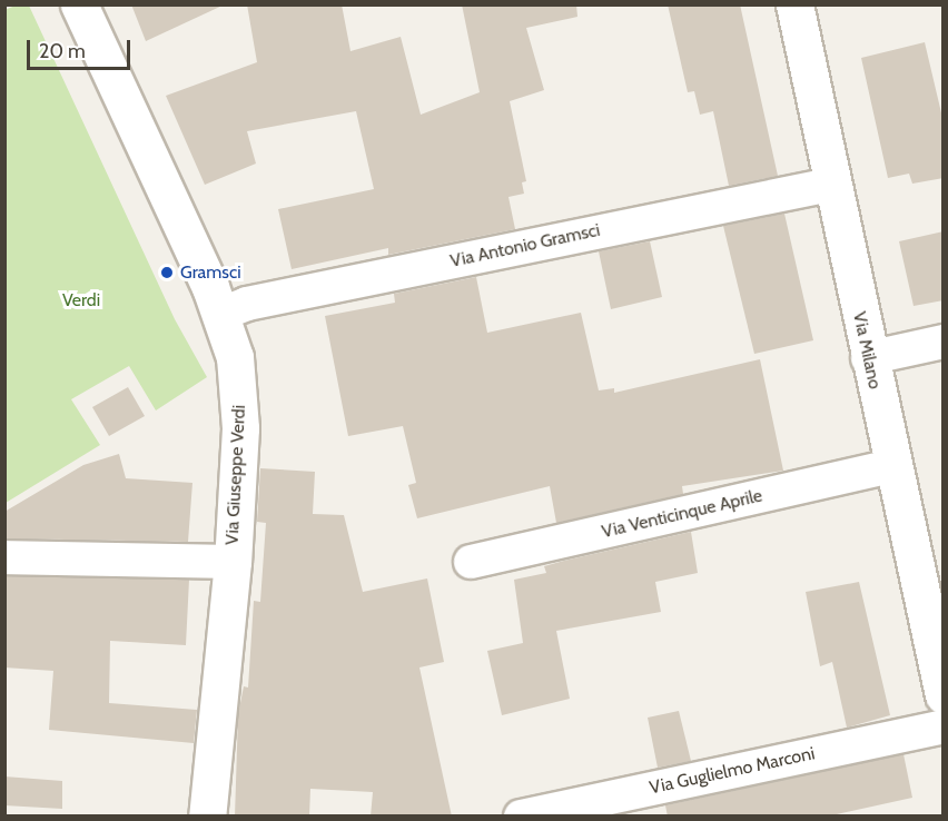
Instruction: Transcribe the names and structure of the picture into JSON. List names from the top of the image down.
{
  "streets": {
    "street": [
      "Via Antonio Gramsci",
      "Via Milano",
      "Via Giuseppe Verdi",
      "Via Venticinque Aprile",
      "Via Guglielmo Marconi"
    ]
  },
  "crossings": [
    ["Via Antonio Gramsci", "Via Milano"],
    ["Via Antonio Gramsci", "Via Giuseppe Verdi"],
    ["Via Milano", "Via Venticinque Aprile"]
  ],
  "parks": ["Verdi"],
  "places": ["Gramsci"],
  "scale_bar": "20 m"
}
